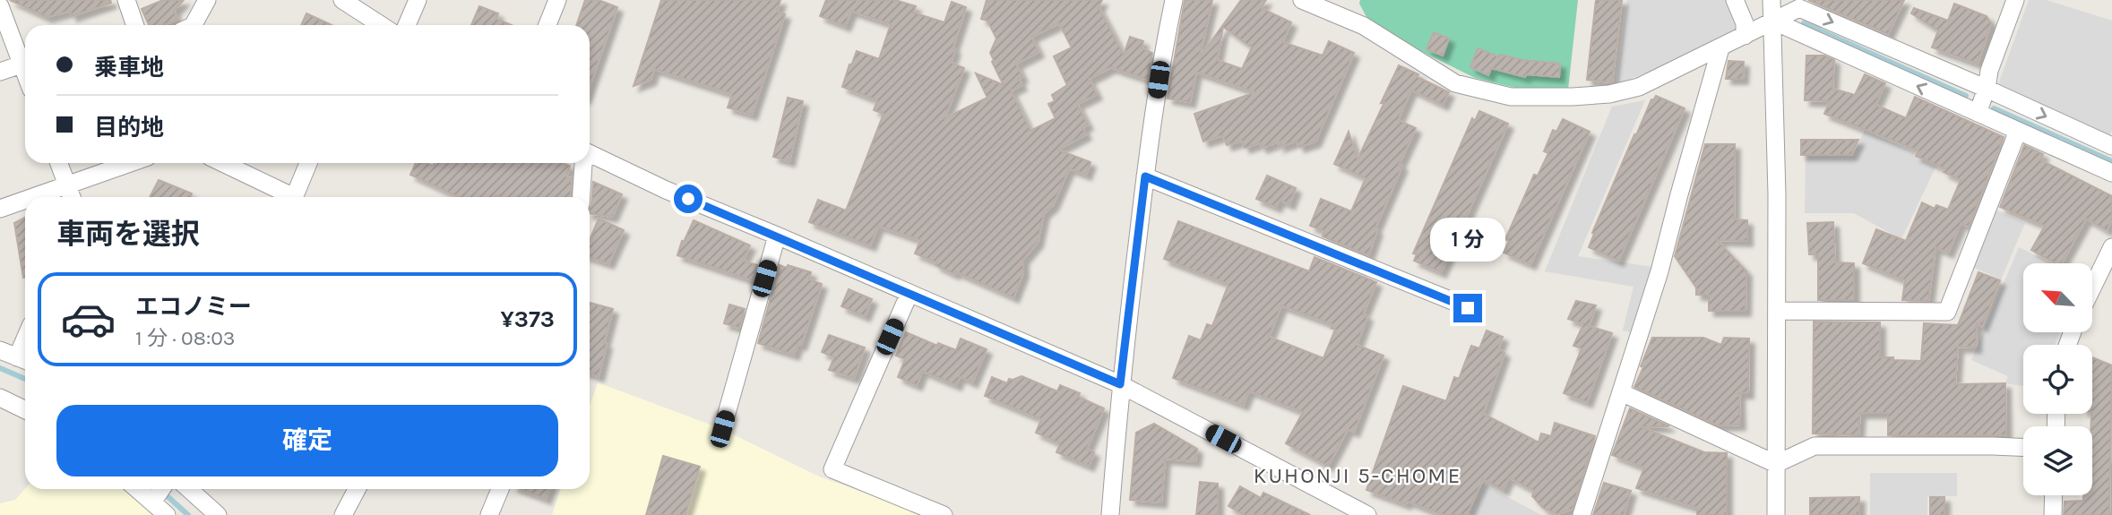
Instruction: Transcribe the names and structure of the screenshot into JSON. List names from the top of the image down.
{
  "districts": ["KUHONJI 5-CHOME"],
  "north": "top left",
  "page": {
    "banner": ["乗車地", "目的地"],
    "heading": "車両を選択",
    "bubble": "1 分",
    "list": [
      {
        "name": "エコノミー",
        "note": "1 分 · 08:03",
        "value": "¥373"
      }
    ],
    "buttons": "確定"
  }
}
